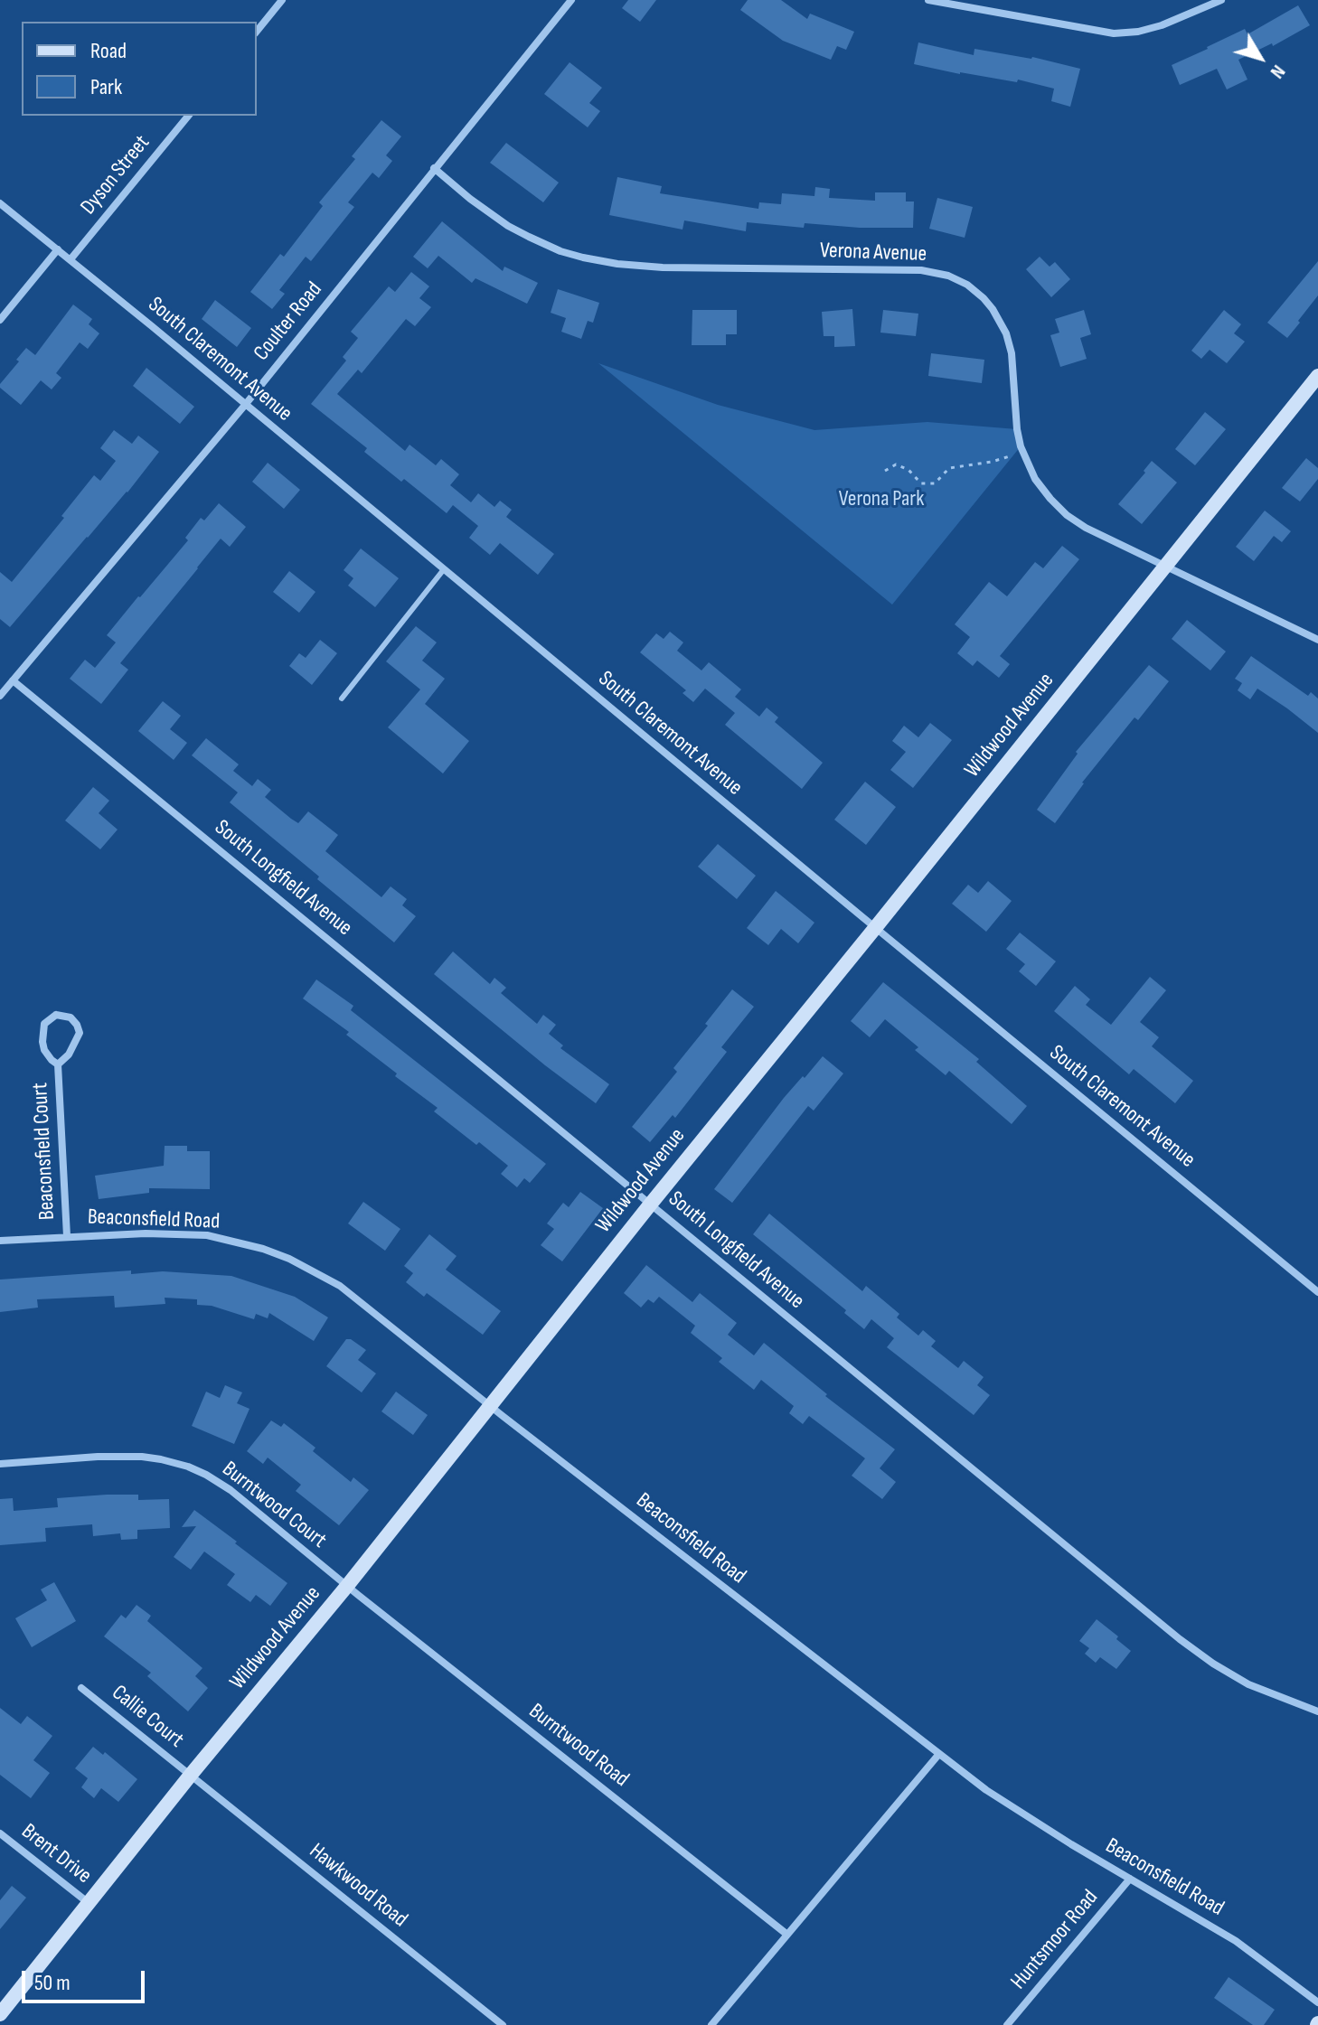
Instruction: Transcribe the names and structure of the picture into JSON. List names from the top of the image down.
{
  "streets": {
    "street": [
      "Dyson Street",
      "Verona Avenue",
      "Coulter Road",
      "South Claremont Avenue",
      "Wildwood Avenue",
      "South Longfield Avenue",
      "Beaconsfield Court",
      "Beaconsfield Road",
      "Burntwood Court",
      "Callie Court",
      "Burntwood Road",
      "Brent Drive",
      "Hawkwood Road",
      "Huntsmoor Road"
    ]
  },
  "crossings": [
    ["Dyson Street", "South Claremont Avenue"],
    ["Verona Avenue", "Coulter Road"],
    ["Verona Avenue", "Wildwood Avenue"],
    ["Coulter Road", "South Claremont Avenue"],
    ["Coulter Road", "South Longfield Avenue"],
    ["South Claremont Avenue", "Wildwood Avenue"],
    ["Wildwood Avenue", "South Longfield Avenue"],
    ["Wildwood Avenue", "Beaconsfield Road"],
    ["Wildwood Avenue", "Burntwood Court"],
    ["Wildwood Avenue", "Callie Court"],
    ["Wildwood Avenue", "Burntwood Road"],
    ["Wildwood Avenue", "Brent Drive"],
    ["Wildwood Avenue", "Hawkwood Road"],
    ["Beaconsfield Court", "Beaconsfield Road"],
    ["Beaconsfield Road", "Huntsmoor Road"],
    ["Burntwood Court", "Burntwood Road"],
    ["Callie Court", "Hawkwood Road"]
  ],
  "parks": ["Verona Park"],
  "legend": ["Road", "Park"],
  "scale_bar": "50 m",
  "north": "bottom right"
}
